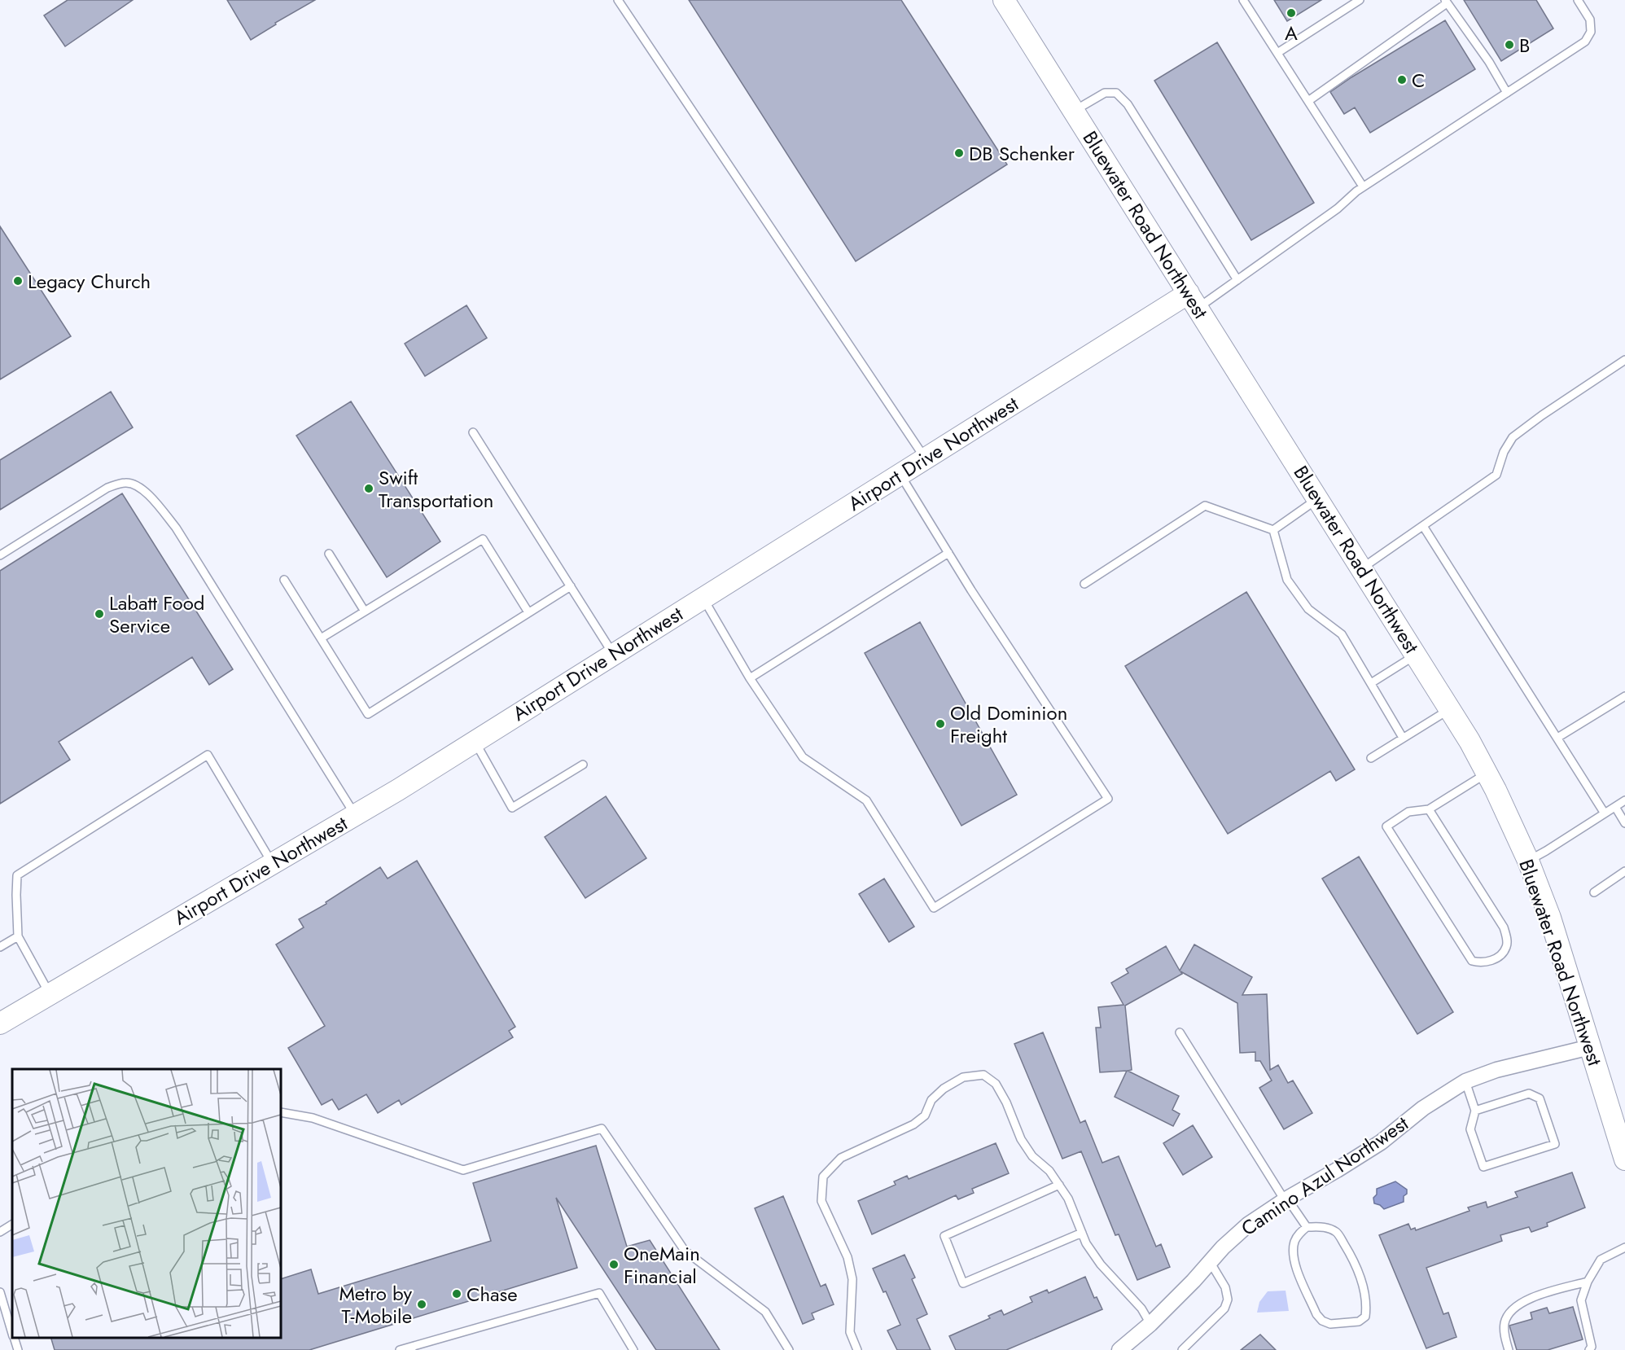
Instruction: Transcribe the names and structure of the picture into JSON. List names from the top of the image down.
{
  "streets": {
    "street": ["Bluewater Road Northwest", "Airport Drive Northwest", "Camino Azul Northwest"]
  },
  "crossings": [
    ["Bluewater Road Northwest", "Airport Drive Northwest"],
    ["Bluewater Road Northwest", "Camino Azul Northwest"]
  ],
  "places": [
    "A",
    "B",
    "C",
    "DB Schenker",
    "Legacy Church",
    "Swift Transportation",
    "Labatt Food Service",
    "Old Dominion Freight",
    "OneMain Financial",
    "Chase",
    "Metro by T-Mobile"
  ]
}
